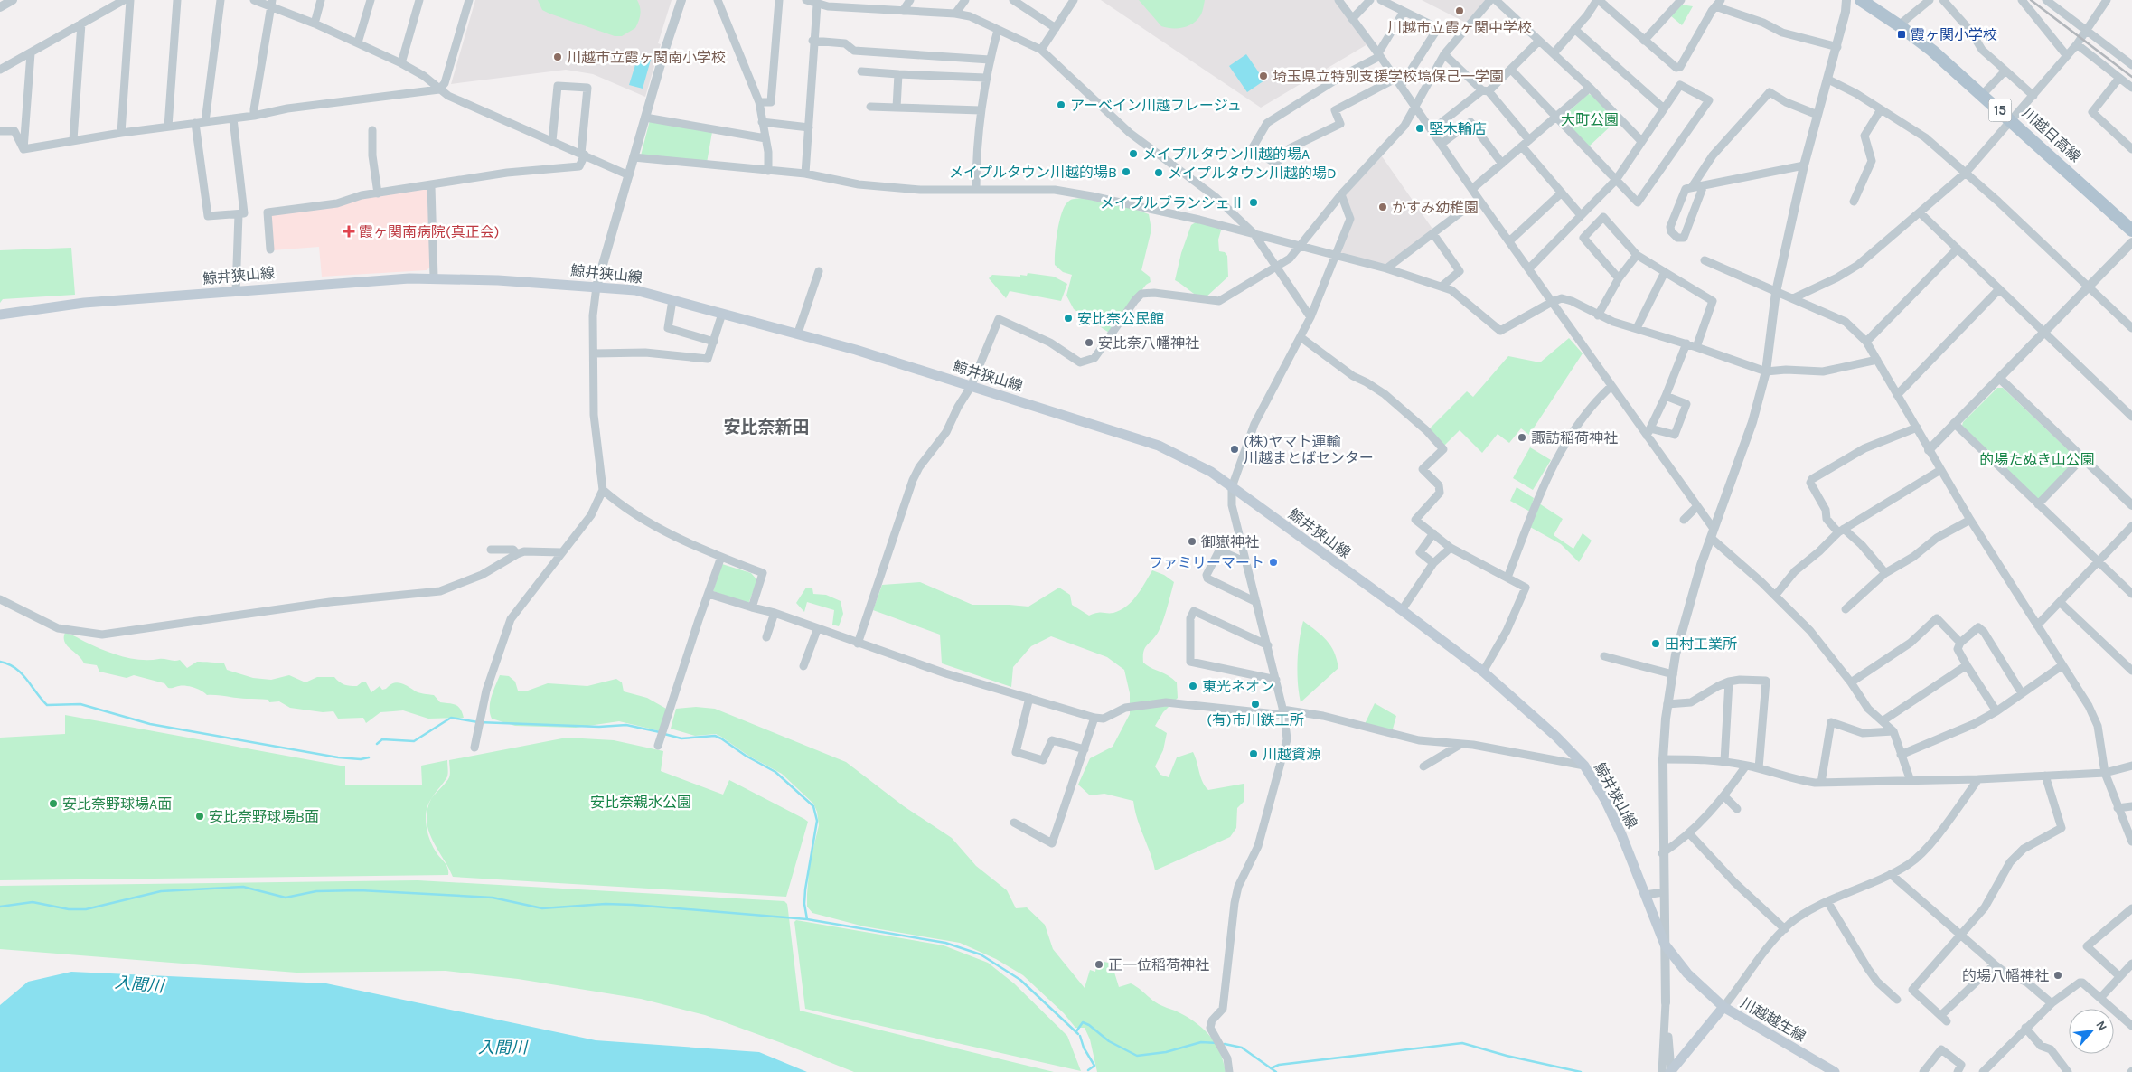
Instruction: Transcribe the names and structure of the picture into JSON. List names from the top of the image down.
{
  "streets": {
    "main road": [
      "15",
      "川越日高線",
      "鯨井狭山線",
      "川越越生線"
    ]
  },
  "crossings": [
    ["鯨井狭山線", "川越越生線"]
  ],
  "districts": ["安比奈新田"],
  "water": ["入間川"],
  "parks": ["大町公園", "的場たぬき山公園", "安比奈親水公園"],
  "places": {
    "other": [
      "川越市立霞ヶ関中学校",
      "川越市立霞ヶ関南小学校",
      "埼玉県立特別支援学校塙保己一学園",
      "アーベイン川越フレージュ",
      "堅木輪店",
      "メイプルタウン川越的場A",
      "メイプルタウン川越的場B",
      "メイプルタウン川越的場D",
      "メイプルブランシェⅡ",
      "かすみ幼稚園",
      "安比奈公民館",
      "安比奈八幡神社",
      "諏訪稲荷神社",
      "(株)ヤマト運輸 川越まとばセンター",
      "御嶽神社",
      "ファミリーマート",
      "田村工業所",
      "東光ネオン",
      "(有)市川鉄工所",
      "川越資源",
      "安比奈野球場A面",
      "安比奈野球場B面",
      "正一位稲荷神社",
      "的場八幡神社"
    ],
    "transit": ["霞ヶ関小学校"],
    "health": ["霞ヶ関南病院(真正会)"]
  },
  "north": "top right"
}
